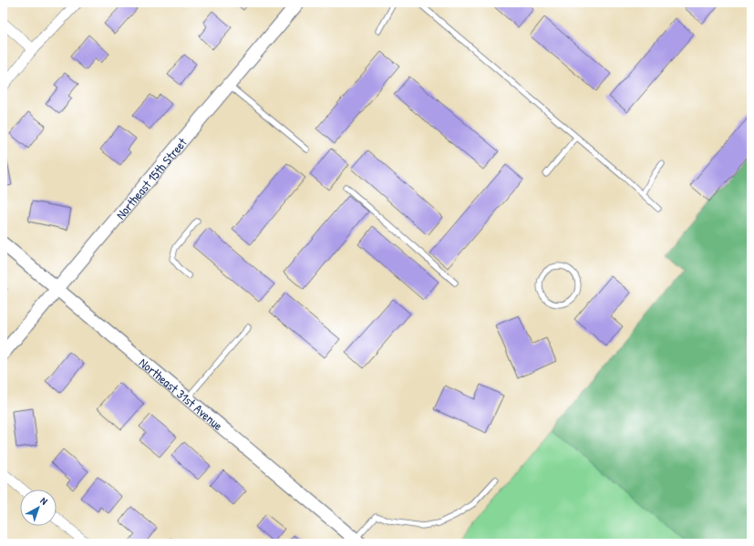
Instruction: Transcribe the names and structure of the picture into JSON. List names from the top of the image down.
{
  "streets": {
    "street": ["Northeast 15th Street", "Northeast 31st Avenue"]
  },
  "crossings": [
    ["Northeast 15th Street", "Northeast 31st Avenue"]
  ],
  "north": "top right"
}
